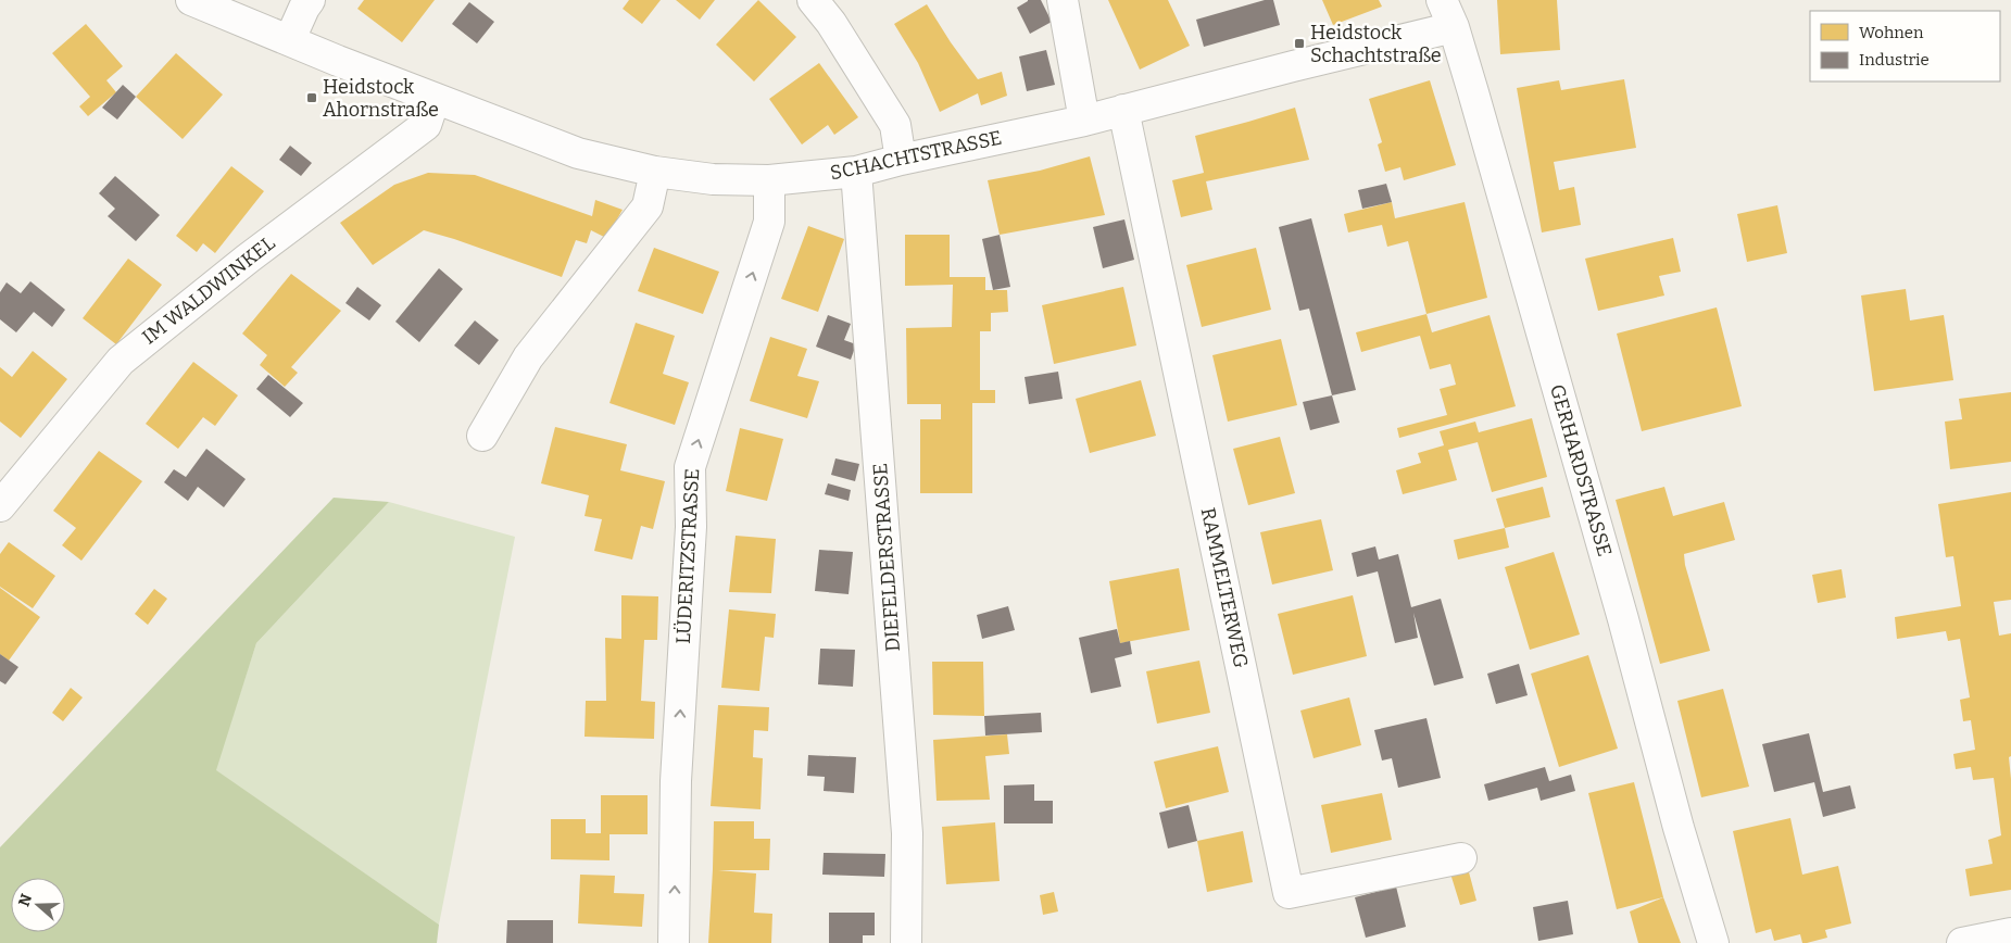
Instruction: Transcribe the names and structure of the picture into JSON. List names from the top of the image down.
{
  "streets": {
    "street": [
      "SCHACHTSTRASSE",
      "IM WALDWINKEL",
      "GERHARDSTRASSE",
      "LÜDERITZSTRASSE",
      "DIEFELDERSTRASSE",
      "RAMMELTERWEG"
    ]
  },
  "crossings": [
    ["SCHACHTSTRASSE", "IM WALDWINKEL"],
    ["SCHACHTSTRASSE", "GERHARDSTRASSE"],
    ["SCHACHTSTRASSE", "LÜDERITZSTRASSE"],
    ["SCHACHTSTRASSE", "DIEFELDERSTRASSE"],
    ["SCHACHTSTRASSE", "RAMMELTERWEG"]
  ],
  "one_way": ["LÜDERITZSTRASSE"],
  "places": {
    "transit": ["Heidstock Schachtstraße", "Heidstock Ahornstraße"]
  },
  "legend": ["Wohnen", "Industrie"],
  "north": "left"
}
